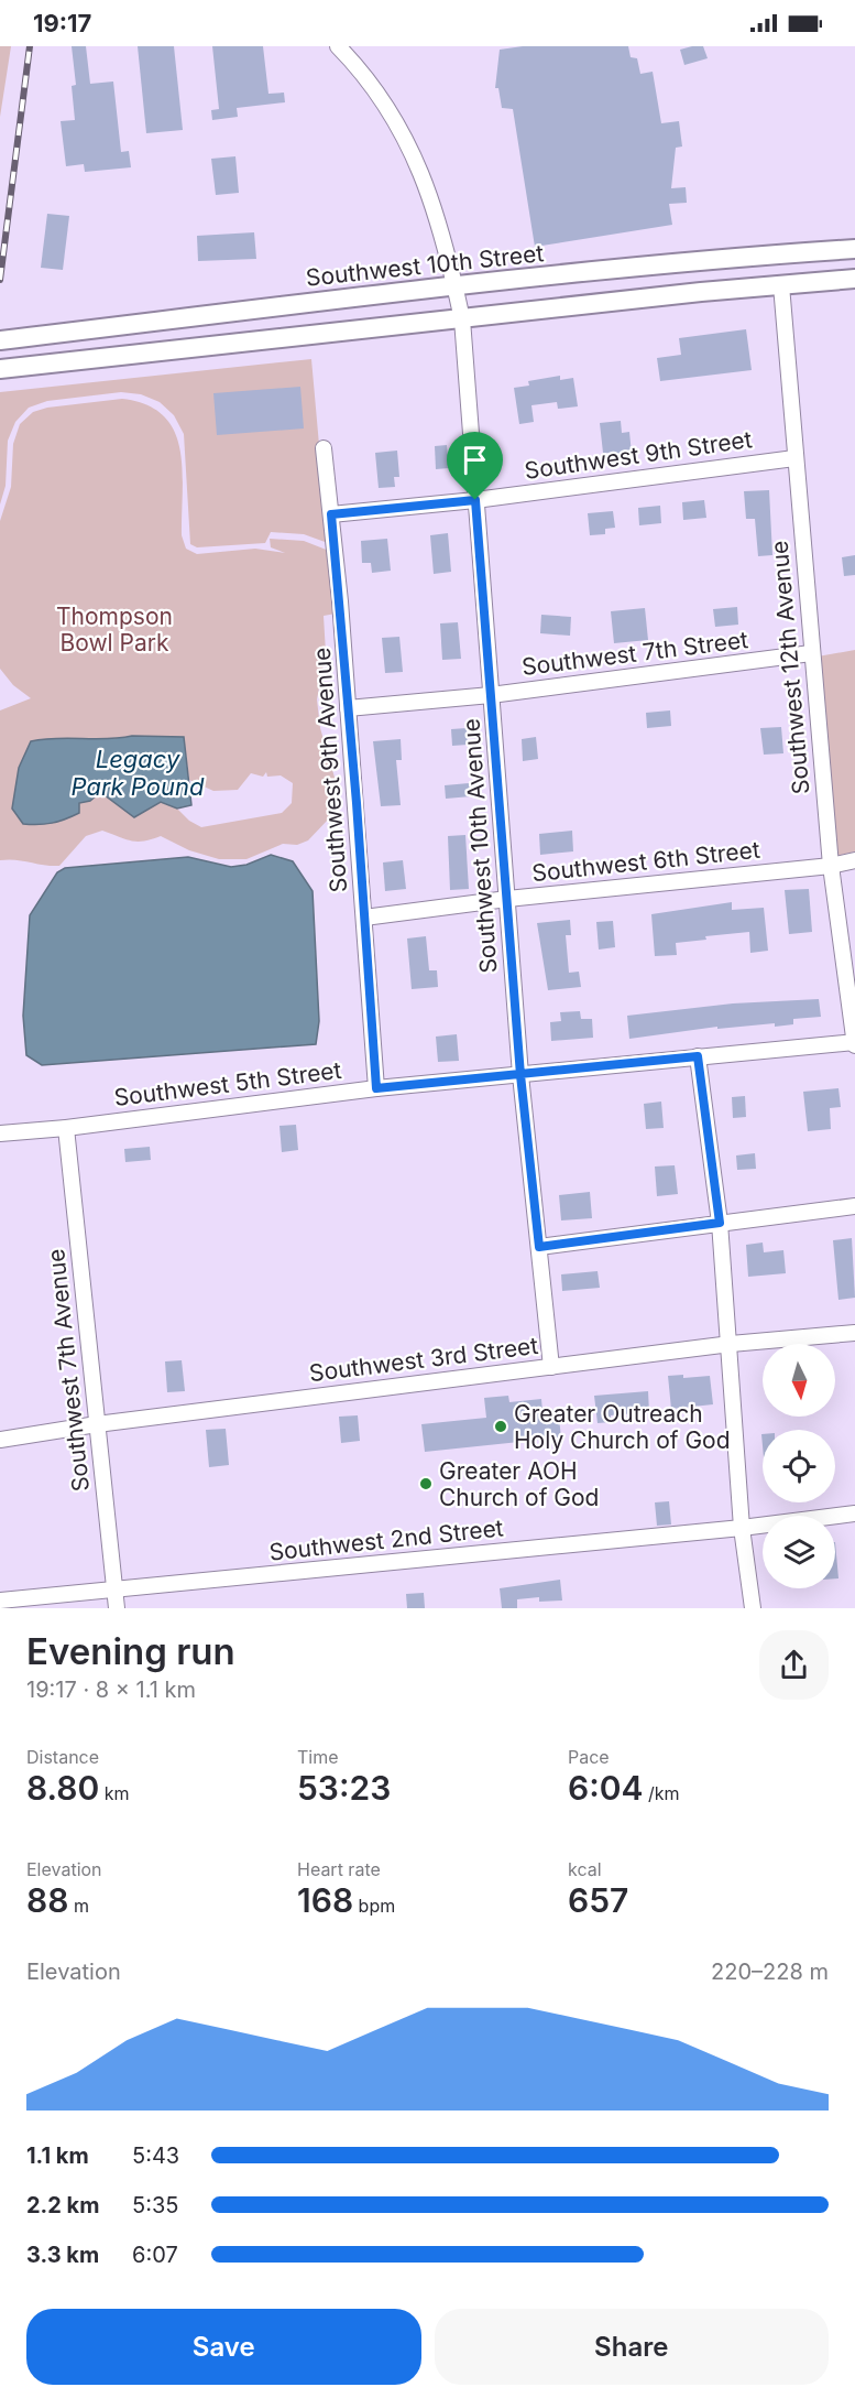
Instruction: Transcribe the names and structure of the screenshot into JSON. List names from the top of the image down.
{
  "streets": {
    "main road": ["Southwest 10th Street"],
    "street": [
      "Southwest 9th Street",
      "Southwest 7th Street",
      "Southwest 12th Avenue",
      "Southwest 9th Avenue",
      "Southwest 10th Avenue",
      "Southwest 6th Street",
      "Southwest 5th Street",
      "Southwest 3rd Street",
      "Southwest 7th Avenue",
      "Southwest 2nd Street"
    ]
  },
  "crossings": [
    ["Southwest 10th Street", "Southwest 10th Avenue"],
    ["Southwest 9th Street", "Southwest 12th Avenue"],
    ["Southwest 9th Street", "Southwest 9th Avenue"],
    ["Southwest 9th Street", "Southwest 10th Avenue"],
    ["Southwest 7th Street", "Southwest 12th Avenue"],
    ["Southwest 7th Street", "Southwest 9th Avenue"],
    ["Southwest 7th Street", "Southwest 10th Avenue"],
    ["Southwest 12th Avenue", "Southwest 6th Street"],
    ["Southwest 12th Avenue", "Southwest 5th Street"],
    ["Southwest 9th Avenue", "Southwest 6th Street"],
    ["Southwest 9th Avenue", "Southwest 5th Street"],
    ["Southwest 10th Avenue", "Southwest 6th Street"],
    ["Southwest 10th Avenue", "Southwest 5th Street"],
    ["Southwest 10th Avenue", "Southwest 3rd Street"],
    ["Southwest 5th Street", "Southwest 7th Avenue"],
    ["Southwest 3rd Street", "Southwest 7th Avenue"],
    ["Southwest 7th Avenue", "Southwest 2nd Street"]
  ],
  "water": ["Legacy Park Pound"],
  "parks": ["Thompson Bowl Park"],
  "places": ["Greater Outreach Holy Church of God", "Greater AOH Church of God"],
  "north": "bottom",
  "page": {
    "status": "19:17",
    "heading": ["Evening run", "19:17 · 8 × 1.1 km"],
    "stats": [
      ["Distance", "8.80 km"],
      ["Time", "53:23"],
      ["Pace", "6:04 /km"],
      ["Elevation", "88 m"],
      ["Heart rate", "168 bpm"],
      ["kcal", "657"]
    ],
    "chart": ["Elevation", "220–228 m"],
    "list": [
      {
        "name": "1.1 km",
        "note": "5:43"
      },
      {
        "name": "2.2 km",
        "note": "5:35"
      },
      {
        "name": "3.3 km",
        "note": "6:07"
      }
    ],
    "buttons": ["Save", "Share"]
  }
}
